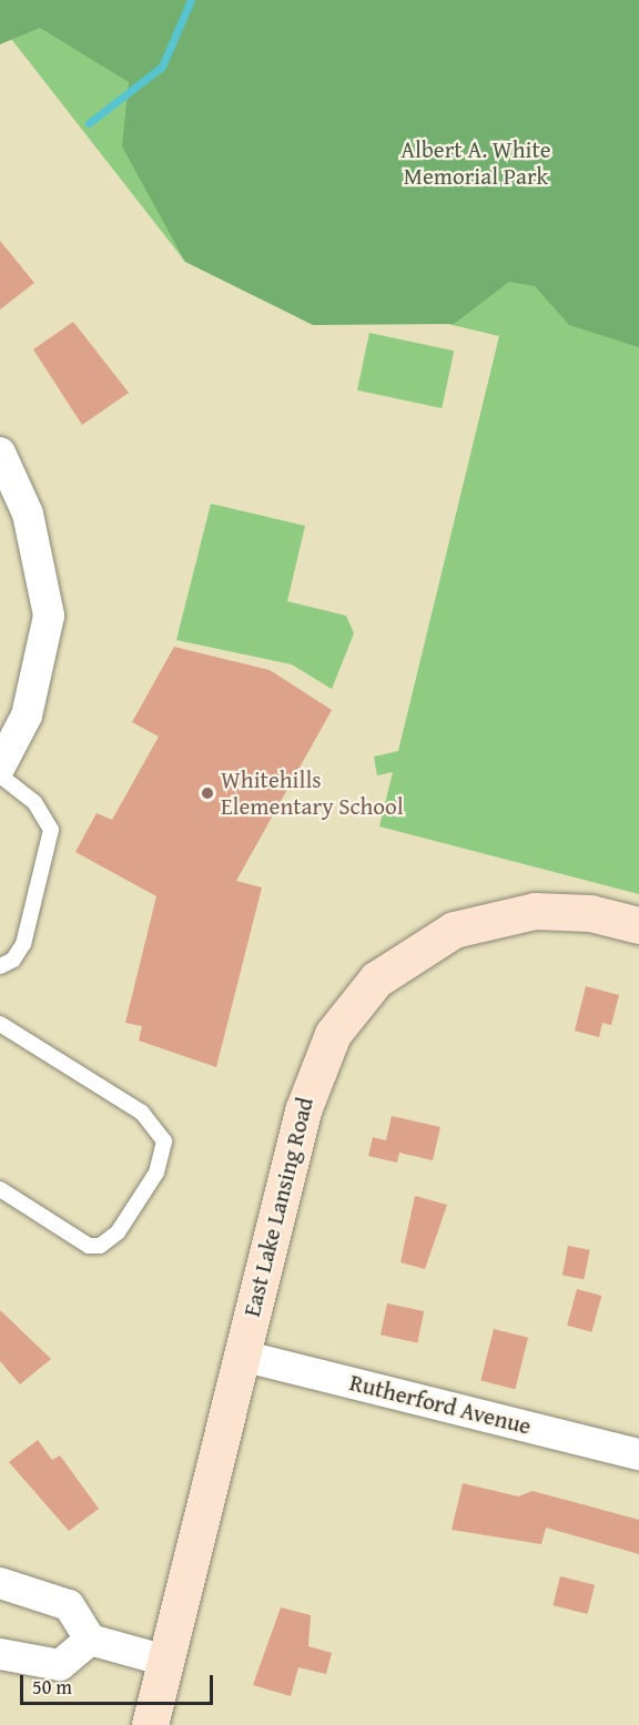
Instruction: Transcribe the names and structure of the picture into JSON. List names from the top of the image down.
{
  "streets": {
    "main road": ["East Lake Lansing Road"],
    "street": ["Rutherford Avenue"]
  },
  "crossings": [
    ["East Lake Lansing Road", "Rutherford Avenue"]
  ],
  "parks": ["Albert A. White Memorial Park"],
  "places": ["Whitehills Elementary School"],
  "scale_bar": "50 m"
}
